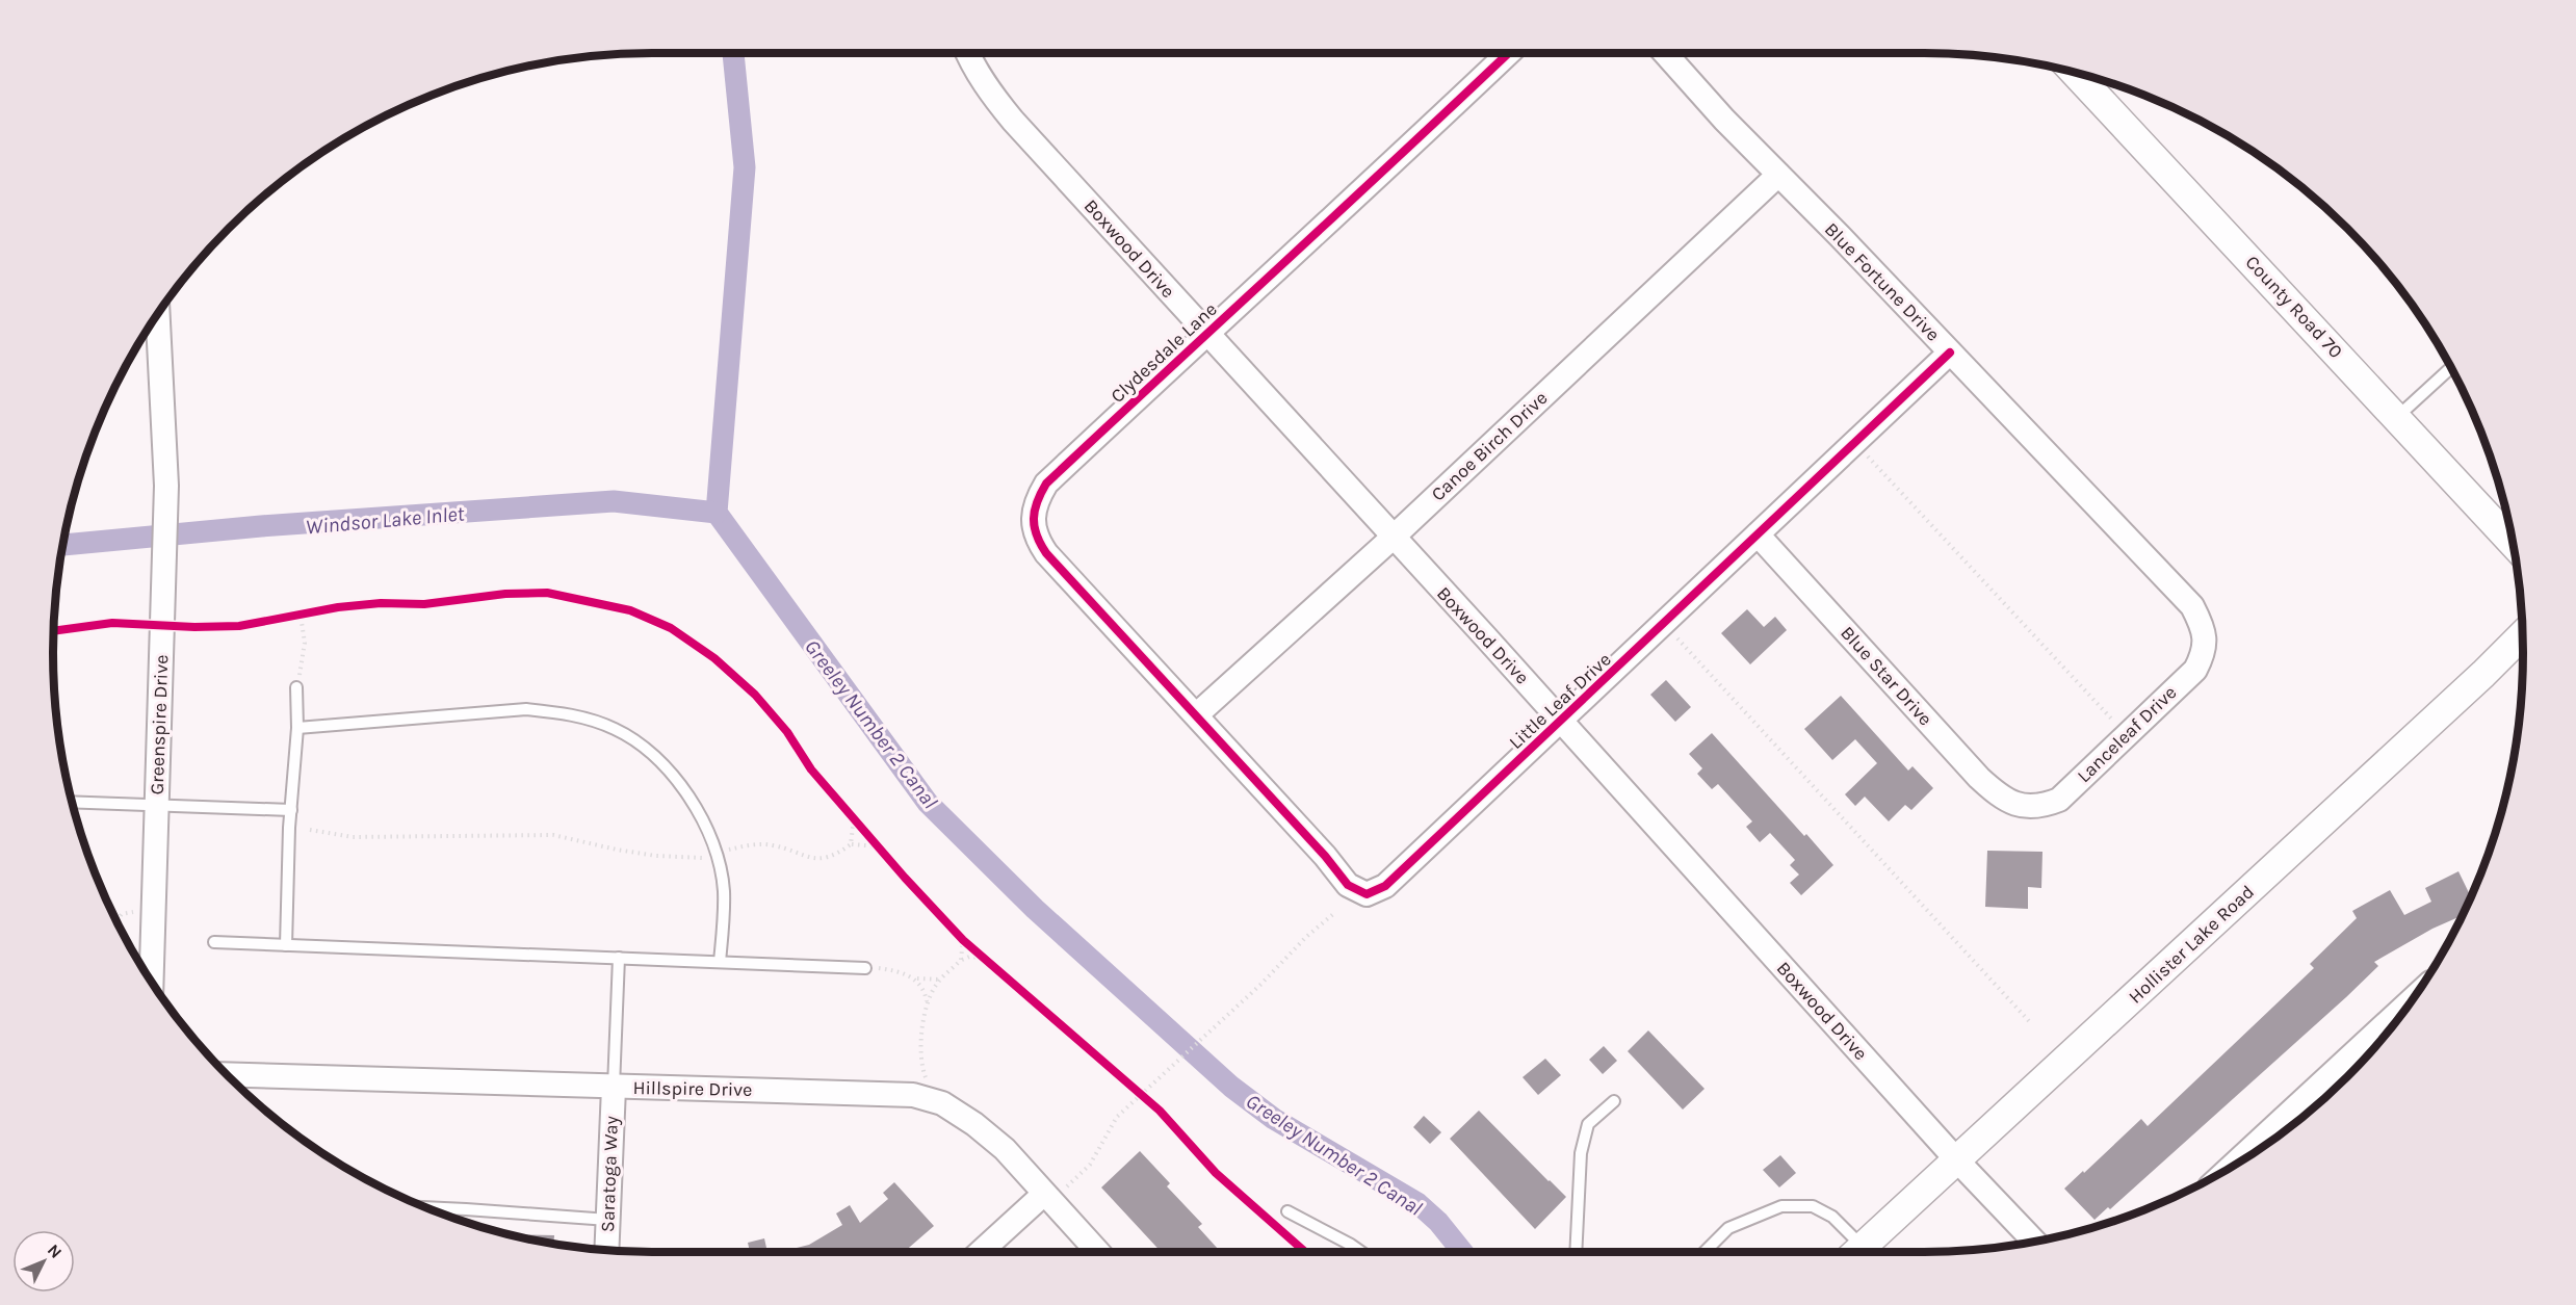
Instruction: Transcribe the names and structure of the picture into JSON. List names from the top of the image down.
{
  "streets": {
    "street": [
      "Boxwood Drive",
      "Blue Fortune Drive",
      "County Road 70",
      "Clydesdale Lane",
      "Canoe Birch Drive",
      "Blue Star Drive",
      "Little Leaf Drive",
      "Greenspire Drive",
      "Lanceleaf Drive",
      "Hollister Lake Road",
      "Hillspire Drive",
      "Saratoga Way"
    ]
  },
  "crossings": [
    ["Boxwood Drive", "Clydesdale Lane"],
    ["Boxwood Drive", "Canoe Birch Drive"],
    ["Boxwood Drive", "Little Leaf Drive"],
    ["Boxwood Drive", "Hollister Lake Road"],
    ["Blue Fortune Drive", "Canoe Birch Drive"],
    ["Blue Fortune Drive", "Little Leaf Drive"],
    ["Blue Fortune Drive", "Lanceleaf Drive"],
    ["Clydesdale Lane", "Canoe Birch Drive"],
    ["Clydesdale Lane", "Little Leaf Drive"],
    ["Canoe Birch Drive", "Little Leaf Drive"],
    ["Blue Star Drive", "Little Leaf Drive"],
    ["Blue Star Drive", "Lanceleaf Drive"],
    ["Hillspire Drive", "Saratoga Way"]
  ],
  "water": ["Windsor Lake Inlet", "Greeley Number 2 Canal"],
  "north": "top right"
}
